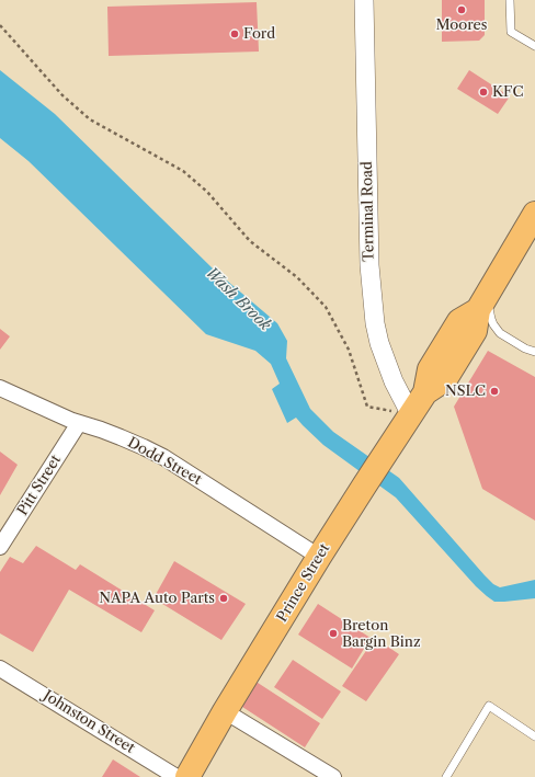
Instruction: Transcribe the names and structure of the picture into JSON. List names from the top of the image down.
{
  "streets": {
    "main road": ["Prince Street"],
    "street": [
      "Terminal Road",
      "Dodd Street",
      "Pitt Street",
      "Johnston Street"
    ]
  },
  "crossings": [
    ["Terminal Road", "Prince Street"],
    ["Dodd Street", "Pitt Street"],
    ["Dodd Street", "Prince Street"]
  ],
  "water": ["Wash Brook"],
  "places": [
    "Moores",
    "Ford",
    "KFC",
    "NSLC",
    "NAPA Auto Parts",
    "Breton Bargin Binz"
  ]
}
